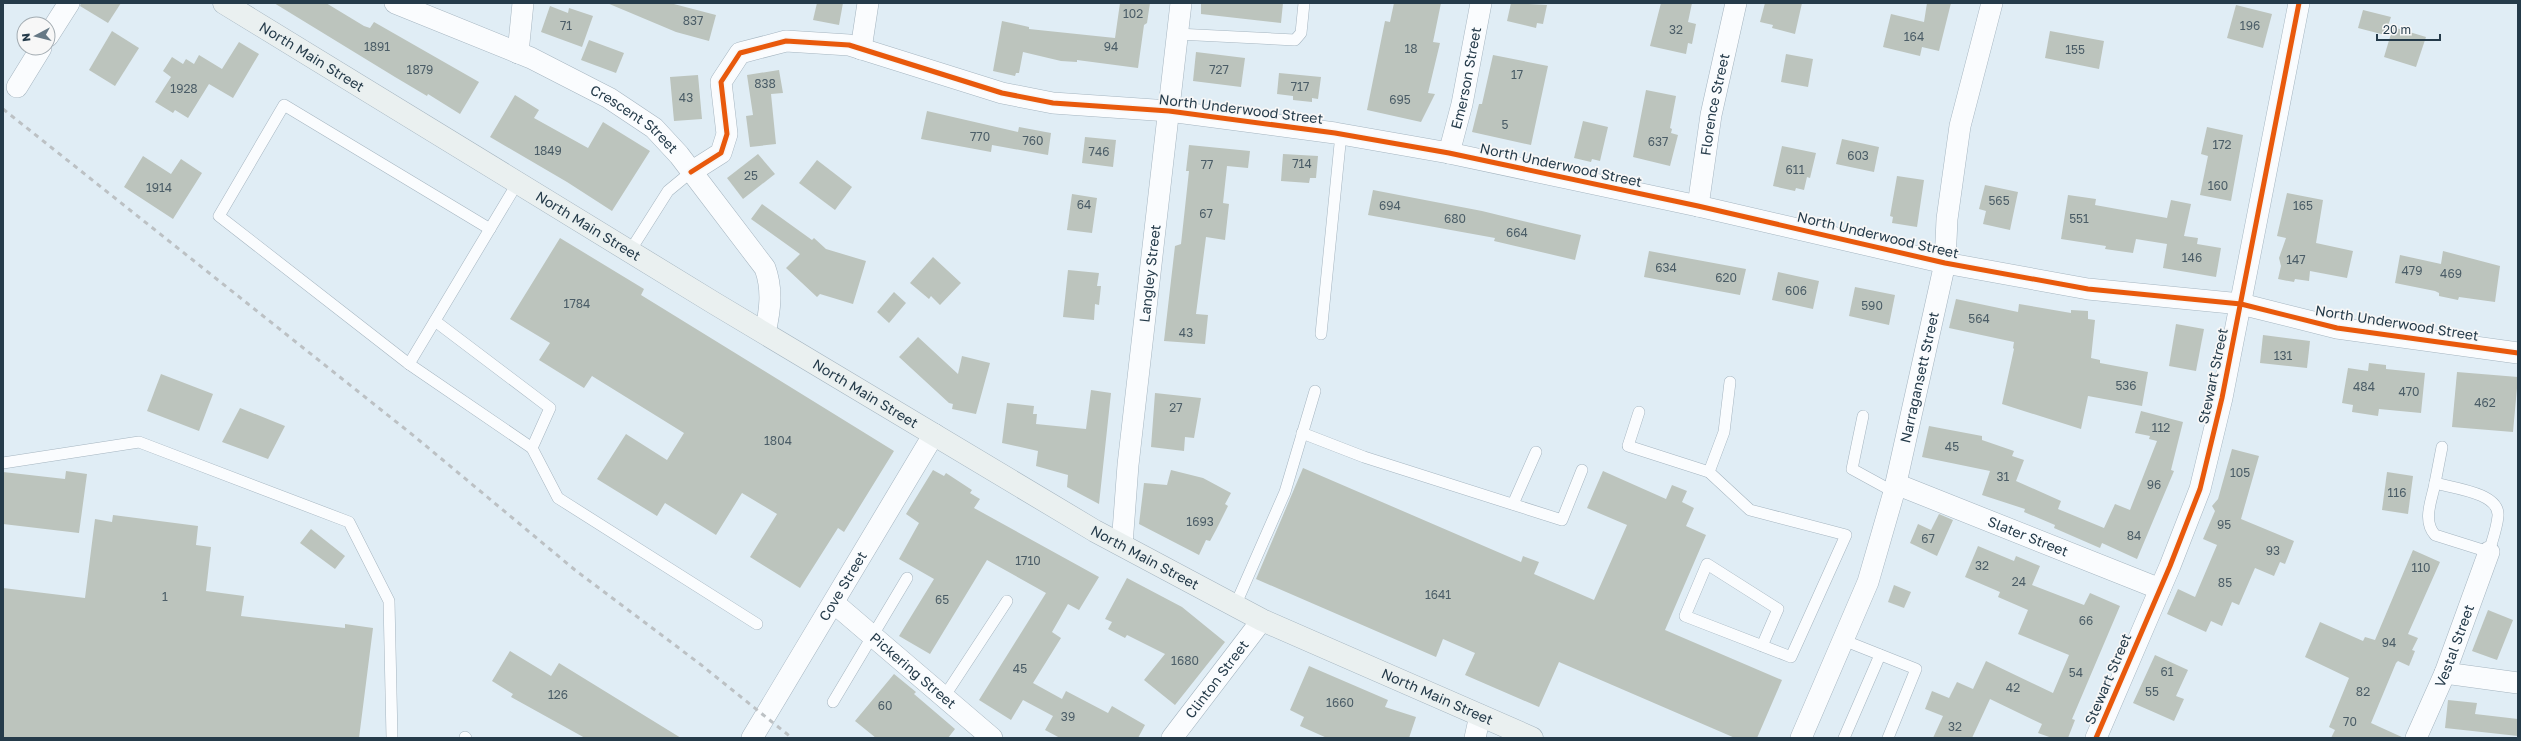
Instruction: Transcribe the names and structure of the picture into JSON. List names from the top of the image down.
{
  "streets": {
    "main road": ["North Main Street"],
    "street": [
      "Emerson Street",
      "Florence Street",
      "North Underwood Street",
      "Crescent Street",
      "Langley Street",
      "Stewart Street",
      "Narragansett Street",
      "Slater Street",
      "Cove Street",
      "Vestal Street",
      "Pickering Street",
      "Clinton Street"
    ]
  },
  "crossings": [
    ["North Main Street", "Crescent Street"],
    ["North Main Street", "Langley Street"],
    ["North Main Street", "Cove Street"],
    ["North Main Street", "Clinton Street"],
    ["Emerson Street", "North Underwood Street"],
    ["Florence Street", "North Underwood Street"],
    ["North Underwood Street", "Crescent Street"],
    ["North Underwood Street", "Langley Street"],
    ["North Underwood Street", "Stewart Street"],
    ["North Underwood Street", "Narragansett Street"],
    ["Stewart Street", "Slater Street"],
    ["Narragansett Street", "Slater Street"],
    ["Cove Street", "Pickering Street"]
  ],
  "house_numbers": [
    "102",
    "837",
    "71",
    "196",
    "32",
    "164",
    "1891",
    "94",
    "18",
    "155",
    "1879",
    "727",
    "17",
    "838",
    "717",
    "1928",
    "43",
    "695",
    "5",
    "770",
    "760",
    "637",
    "172",
    "1849",
    "746",
    "603",
    "714",
    "77",
    "611",
    "25",
    "160",
    "1914",
    "565",
    "64",
    "694",
    "165",
    "67",
    "680",
    "551",
    "664",
    "146",
    "147",
    "634",
    "479",
    "469",
    "620",
    "606",
    "1784",
    "590",
    "564",
    "43",
    "131",
    "536",
    "484",
    "470",
    "462",
    "27",
    "112",
    "1804",
    "45",
    "105",
    "31",
    "96",
    "116",
    "1693",
    "95",
    "84",
    "67",
    "93",
    "1710",
    "32",
    "110",
    "24",
    "85",
    "1641",
    "1",
    "65",
    "66",
    "94",
    "1680",
    "45",
    "61",
    "54",
    "42",
    "55",
    "82",
    "126",
    "1660",
    "60",
    "39",
    "70",
    "32"
  ],
  "scale_bar": "20 m",
  "north": "left"
}
